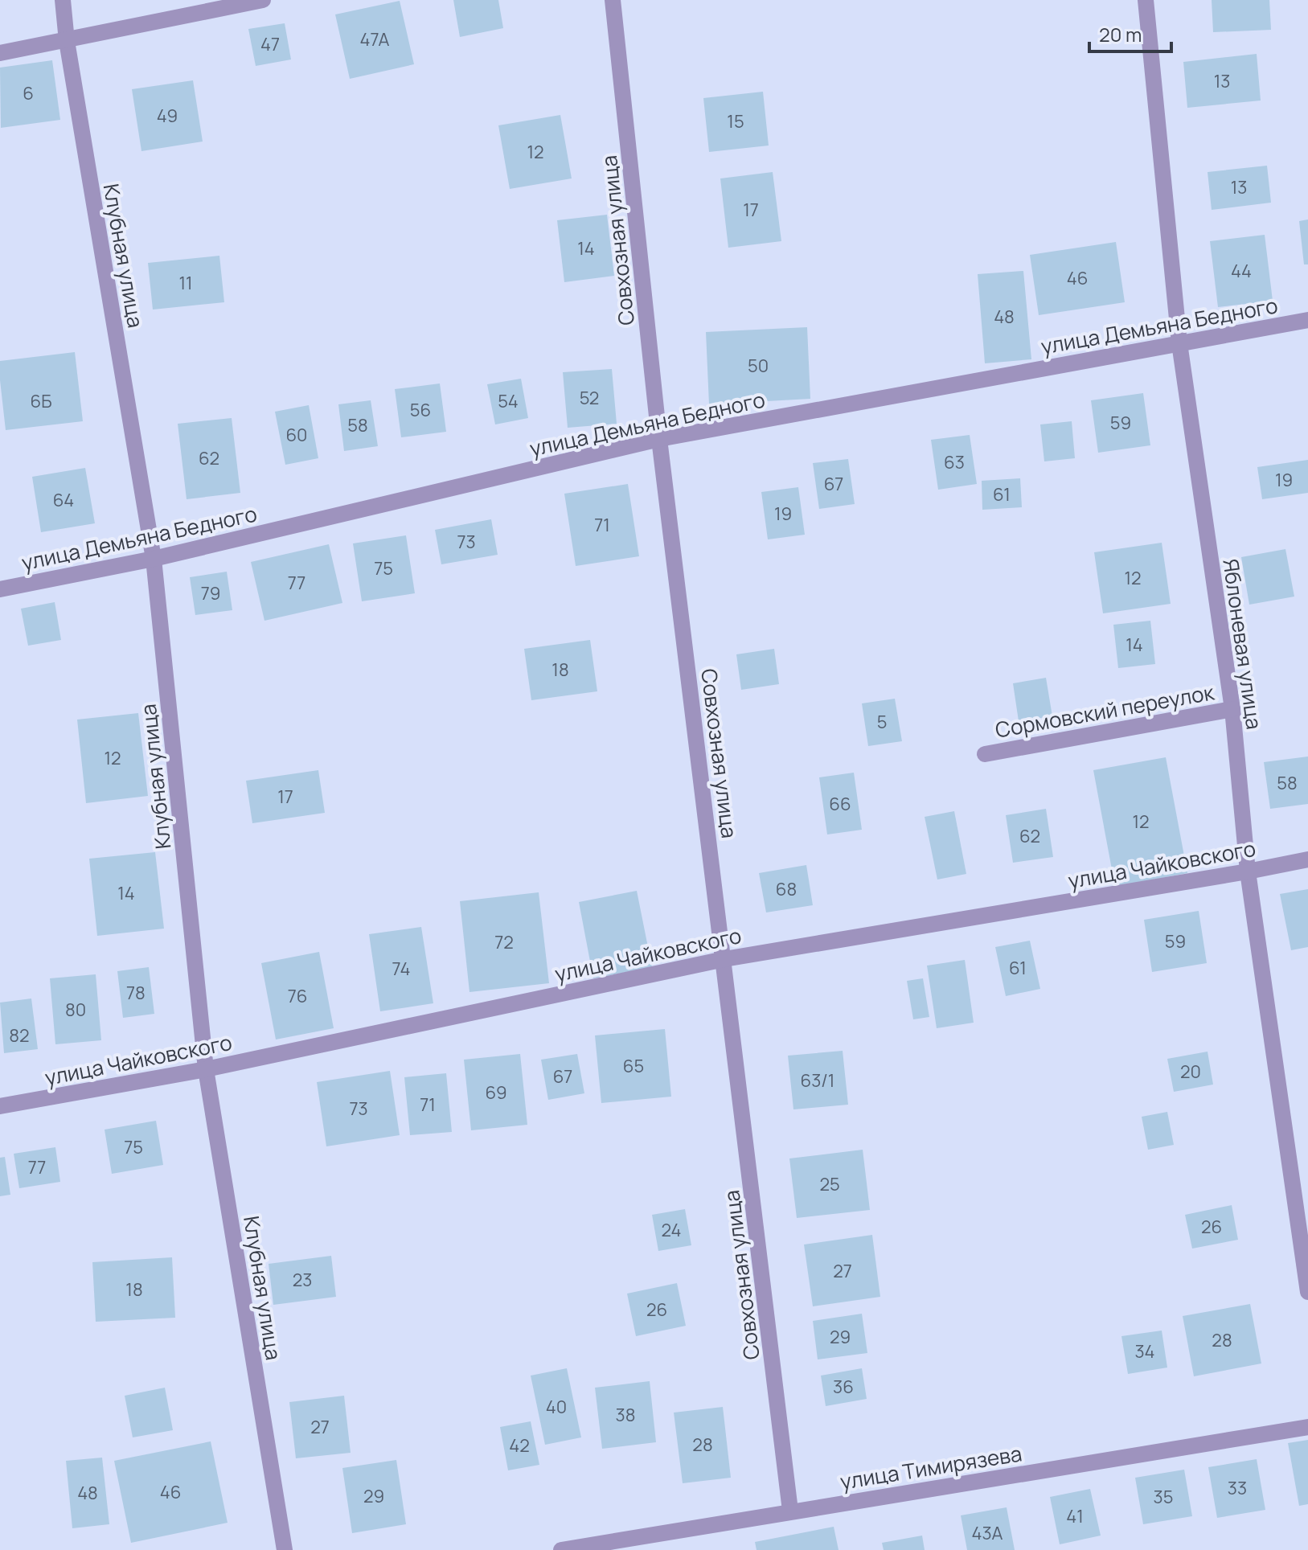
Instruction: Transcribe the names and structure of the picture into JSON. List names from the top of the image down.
{
  "streets": {
    "street": [
      "Совхозная улица",
      "Клубная улица",
      "улица Демьяна Бедного",
      "Яблоневая улица",
      "Сормовский переулок",
      "улица Чайковского",
      "улица Тимирязева"
    ]
  },
  "crossings": [
    ["Совхозная улица", "улица Демьяна Бедного"],
    ["Совхозная улица", "улица Чайковского"],
    ["Совхозная улица", "улица Тимирязева"],
    ["Клубная улица", "улица Демьяна Бедного"],
    ["Клубная улица", "улица Чайковского"],
    ["улица Демьяна Бедного", "Яблоневая улица"],
    ["Яблоневая улица", "Сормовский переулок"],
    ["Яблоневая улица", "улица Чайковского"]
  ],
  "house_numbers": [
    "47А",
    "47",
    "13",
    "6",
    "49",
    "15",
    "12",
    "13",
    "17",
    "14",
    "44",
    "46",
    "11",
    "48",
    "50",
    "52",
    "6Б",
    "54",
    "56",
    "59",
    "58",
    "60",
    "62",
    "63",
    "19",
    "67",
    "61",
    "64",
    "19",
    "71",
    "73",
    "75",
    "12",
    "77",
    "79",
    "14",
    "18",
    "5",
    "12",
    "58",
    "17",
    "66",
    "12",
    "62",
    "68",
    "14",
    "59",
    "72",
    "61",
    "74",
    "78",
    "76",
    "80",
    "82",
    "65",
    "20",
    "67",
    "63/1",
    "69",
    "71",
    "73",
    "75",
    "77",
    "25",
    "26",
    "24",
    "27",
    "23",
    "18",
    "26",
    "29",
    "28",
    "34",
    "36",
    "40",
    "38",
    "27",
    "28",
    "42",
    "33",
    "46",
    "48",
    "29",
    "35",
    "41",
    "43А"
  ],
  "scale_bar": "20 m"
}
